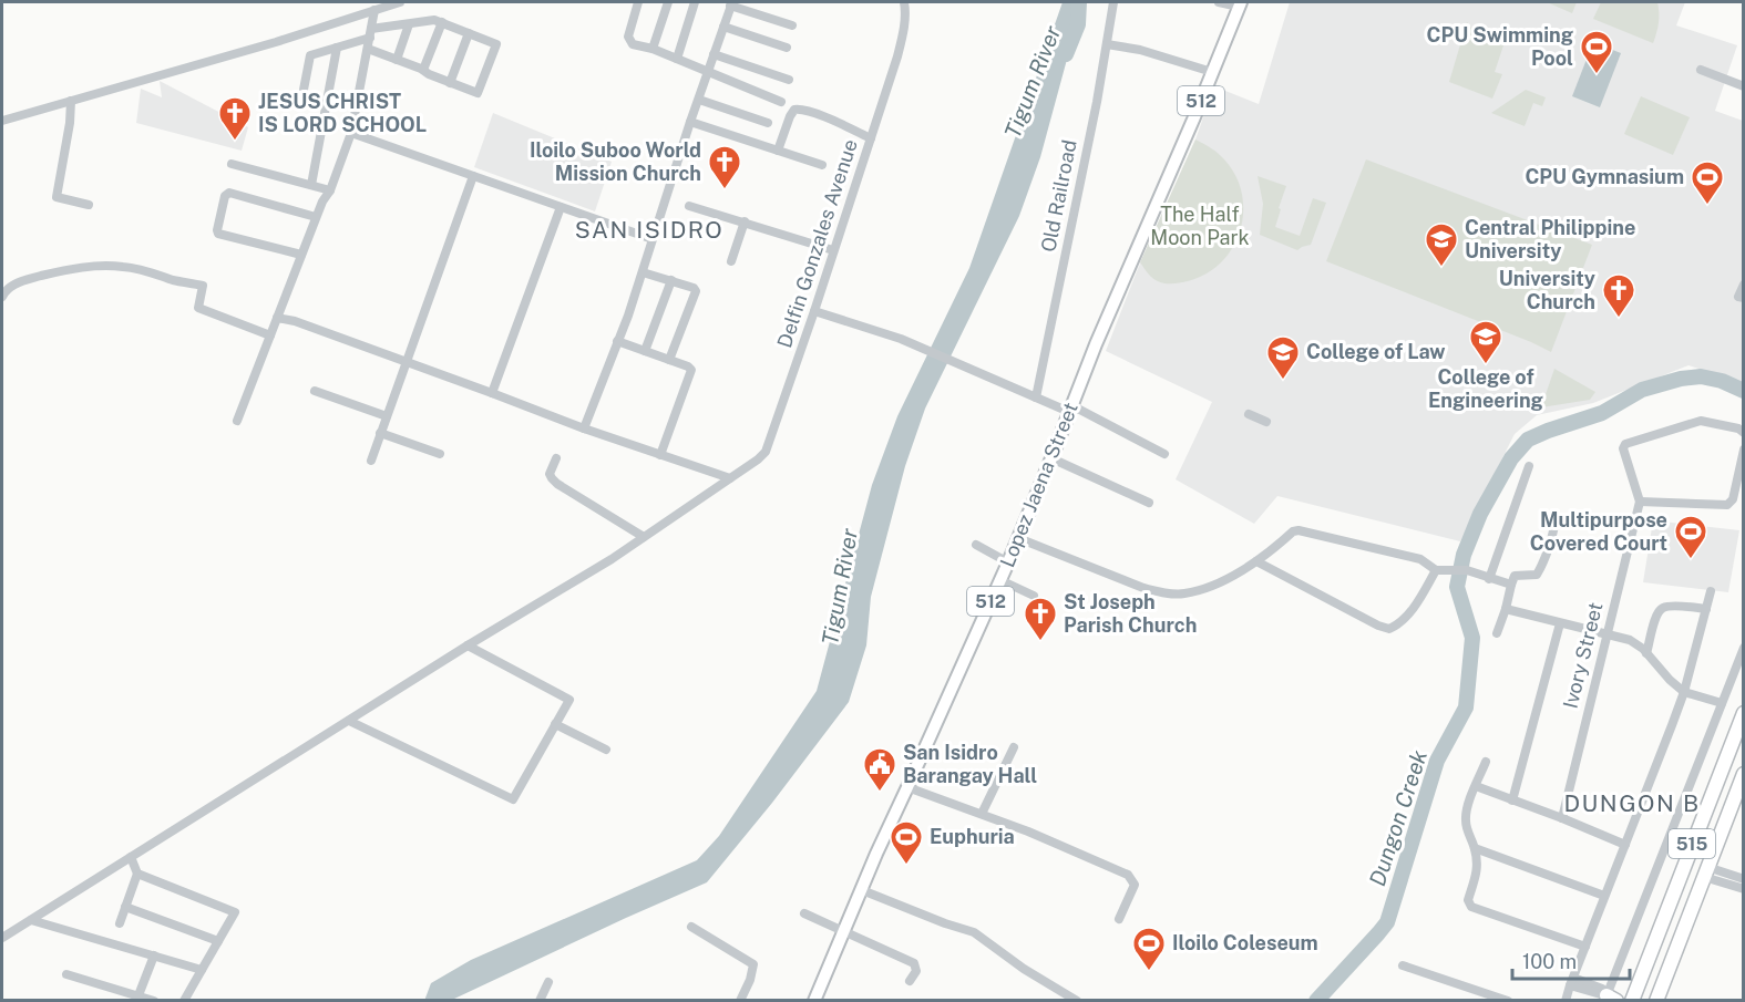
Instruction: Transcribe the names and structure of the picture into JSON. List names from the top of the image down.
{
  "streets": {
    "highway": ["515"],
    "main road": ["512", "Lopez Jaena Street"],
    "street": ["Old Railroad", "Delfin Gonzales Avenue", "Ivory Street"]
  },
  "districts": ["SAN ISIDRO", "DUNGON B"],
  "water": ["Tigum River", "Dungon Creek"],
  "parks": ["The Half Moon Park"],
  "places": {
    "sports": [
      "CPU Swimming Pool",
      "CPU Gymnasium",
      "Multipurpose Covered Court",
      "Euphuria",
      "Iloilo Coleseum"
    ],
    "church": [
      "JESUS CHRIST IS LORD SCHOOL",
      "Iloilo Suboo World Mission Church",
      "University Church",
      "St Joseph Parish Church"
    ],
    "school or university": ["Central Philippine University", "College of Engineering", "College of Law"],
    "public building": ["San Isidro Barangay Hall"]
  },
  "scale_bar": "100 m"
}
